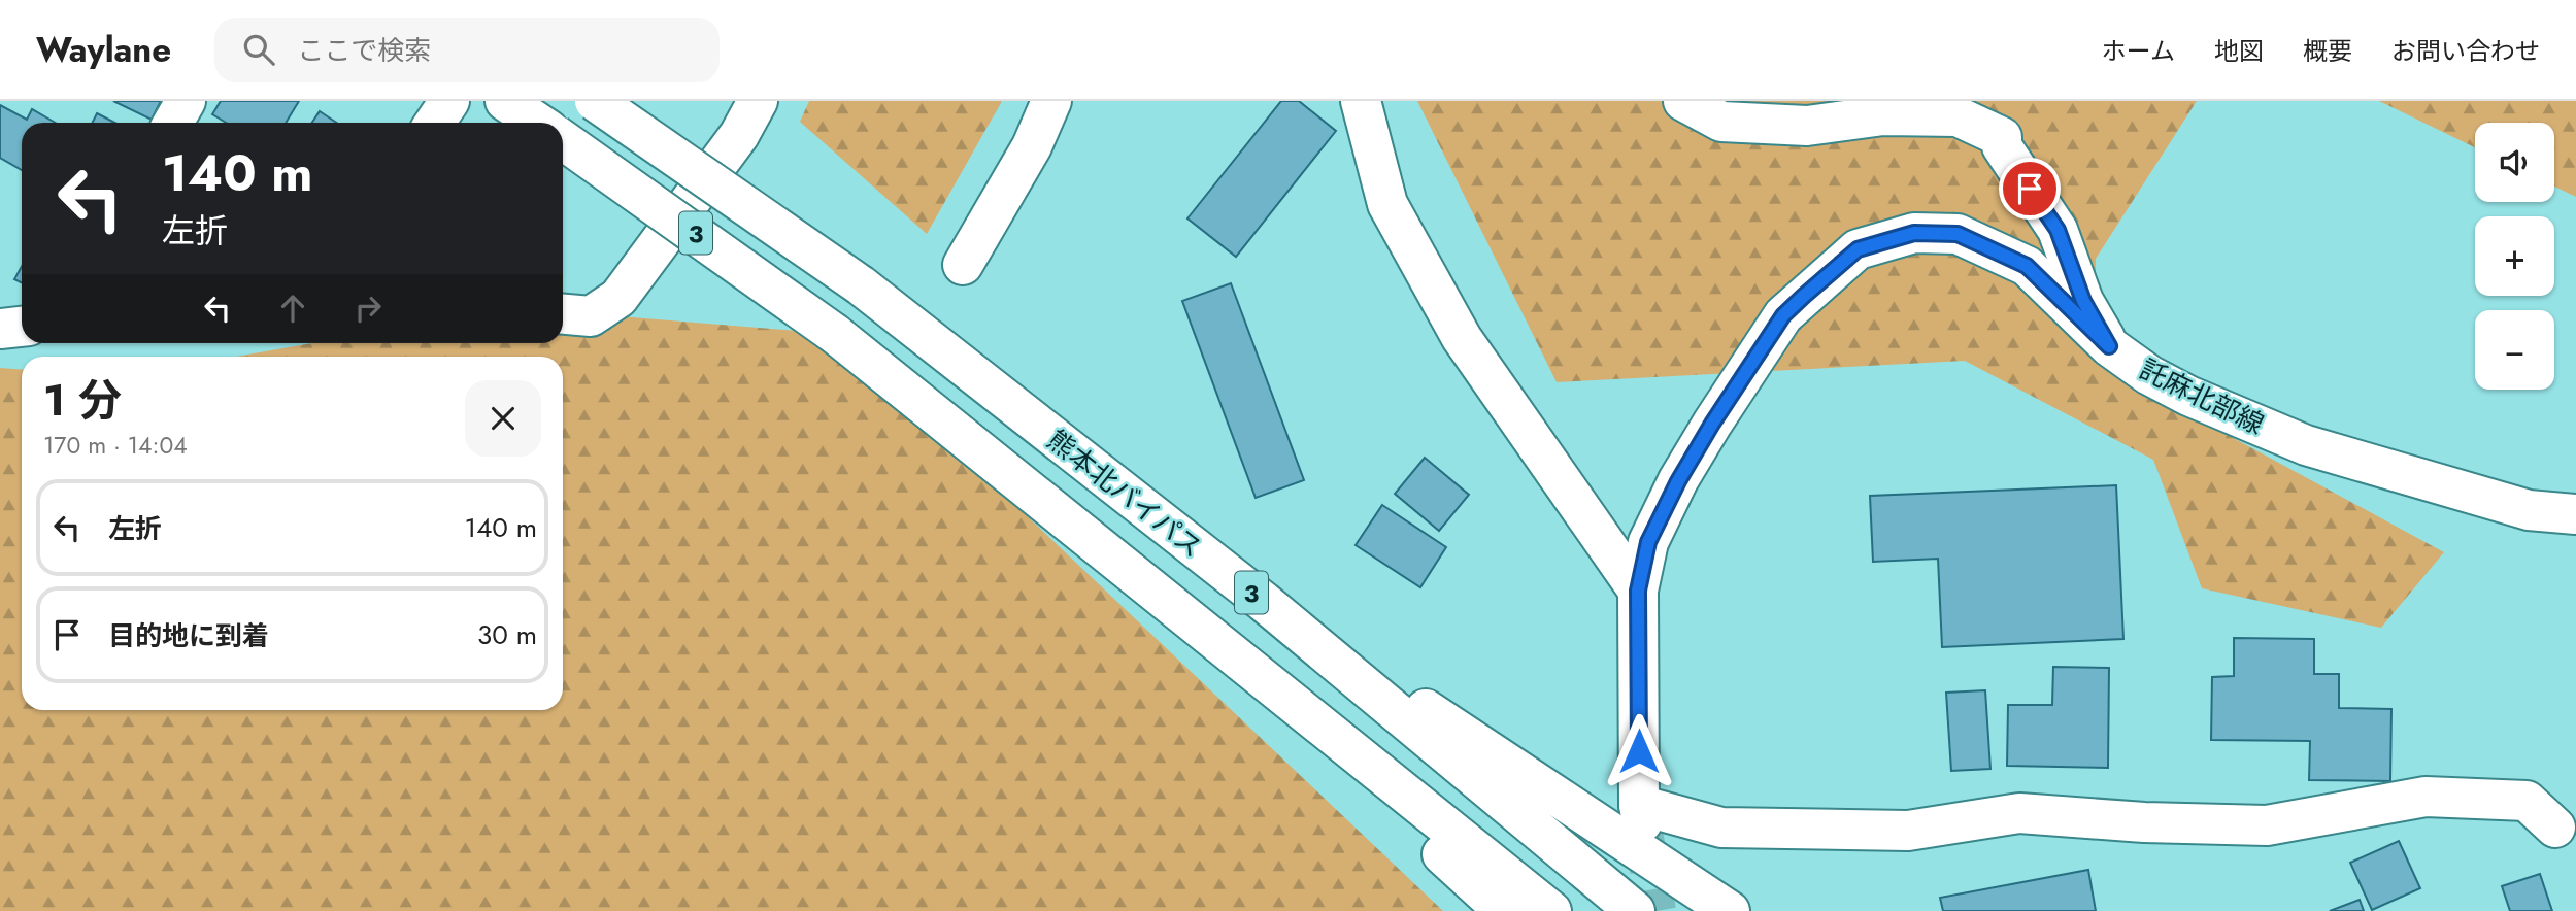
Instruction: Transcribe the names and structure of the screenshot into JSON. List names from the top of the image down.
{
  "streets": {
    "main road": ["3", "託麻北部線", "熊本北バイパス"]
  },
  "page": {
    "header": "Waylane",
    "search": "ここで検索",
    "nav": [
      "ホーム",
      "地図",
      "概要",
      "お問い合わせ"
    ],
    "map_buttons": ["+", "−"],
    "turn": ["140 m", "左折"],
    "heading": ["1 分", "170 m · 14:04"],
    "list": [
      {
        "name": "左折",
        "value": "140 m"
      },
      {
        "name": "目的地に到着",
        "value": "30 m"
      }
    ]
  }
}
